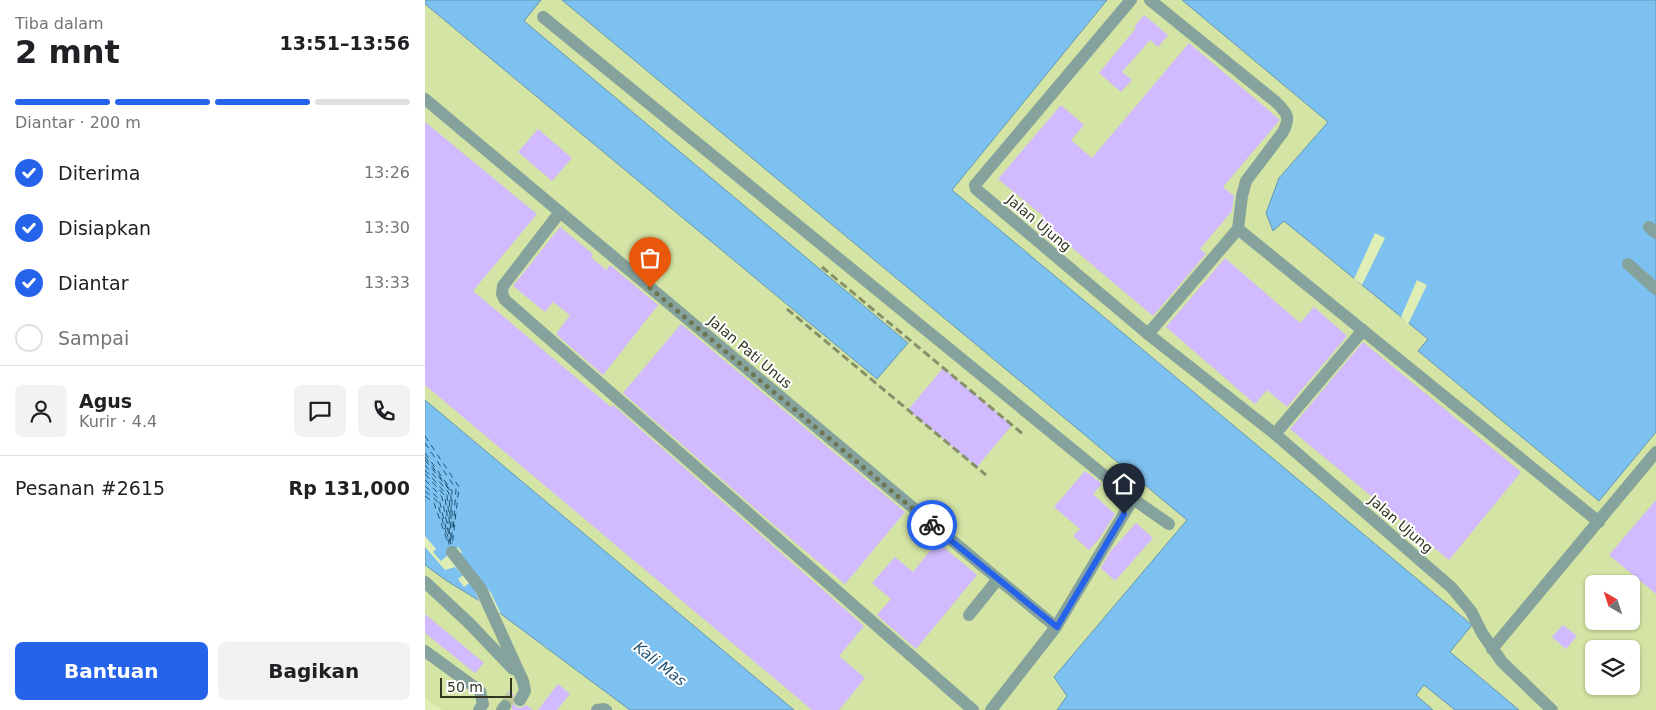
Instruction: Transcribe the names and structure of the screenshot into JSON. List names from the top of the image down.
{
  "streets": {
    "lane": ["Jalan Ujung", "Jalan Pati Unus"]
  },
  "water": ["Kali Mas"],
  "scale_bar": "50 m",
  "north": "top left",
  "page": {
    "heading": ["2 mnt", "Tiba dalam", "13:51–13:56"],
    "panel": [
      "Agus",
      "Kurir · 4.4",
      "Pesanan #2615",
      "Rp 131,000"
    ],
    "bar": "Diantar · 200 m",
    "list": [
      ["Diterima", "13:26"],
      ["Disiapkan", "13:30"],
      ["Diantar", "13:33"],
      "Sampai"
    ],
    "buttons": ["Bantuan", "Bagikan"],
    "scale": "50 m"
  }
}
